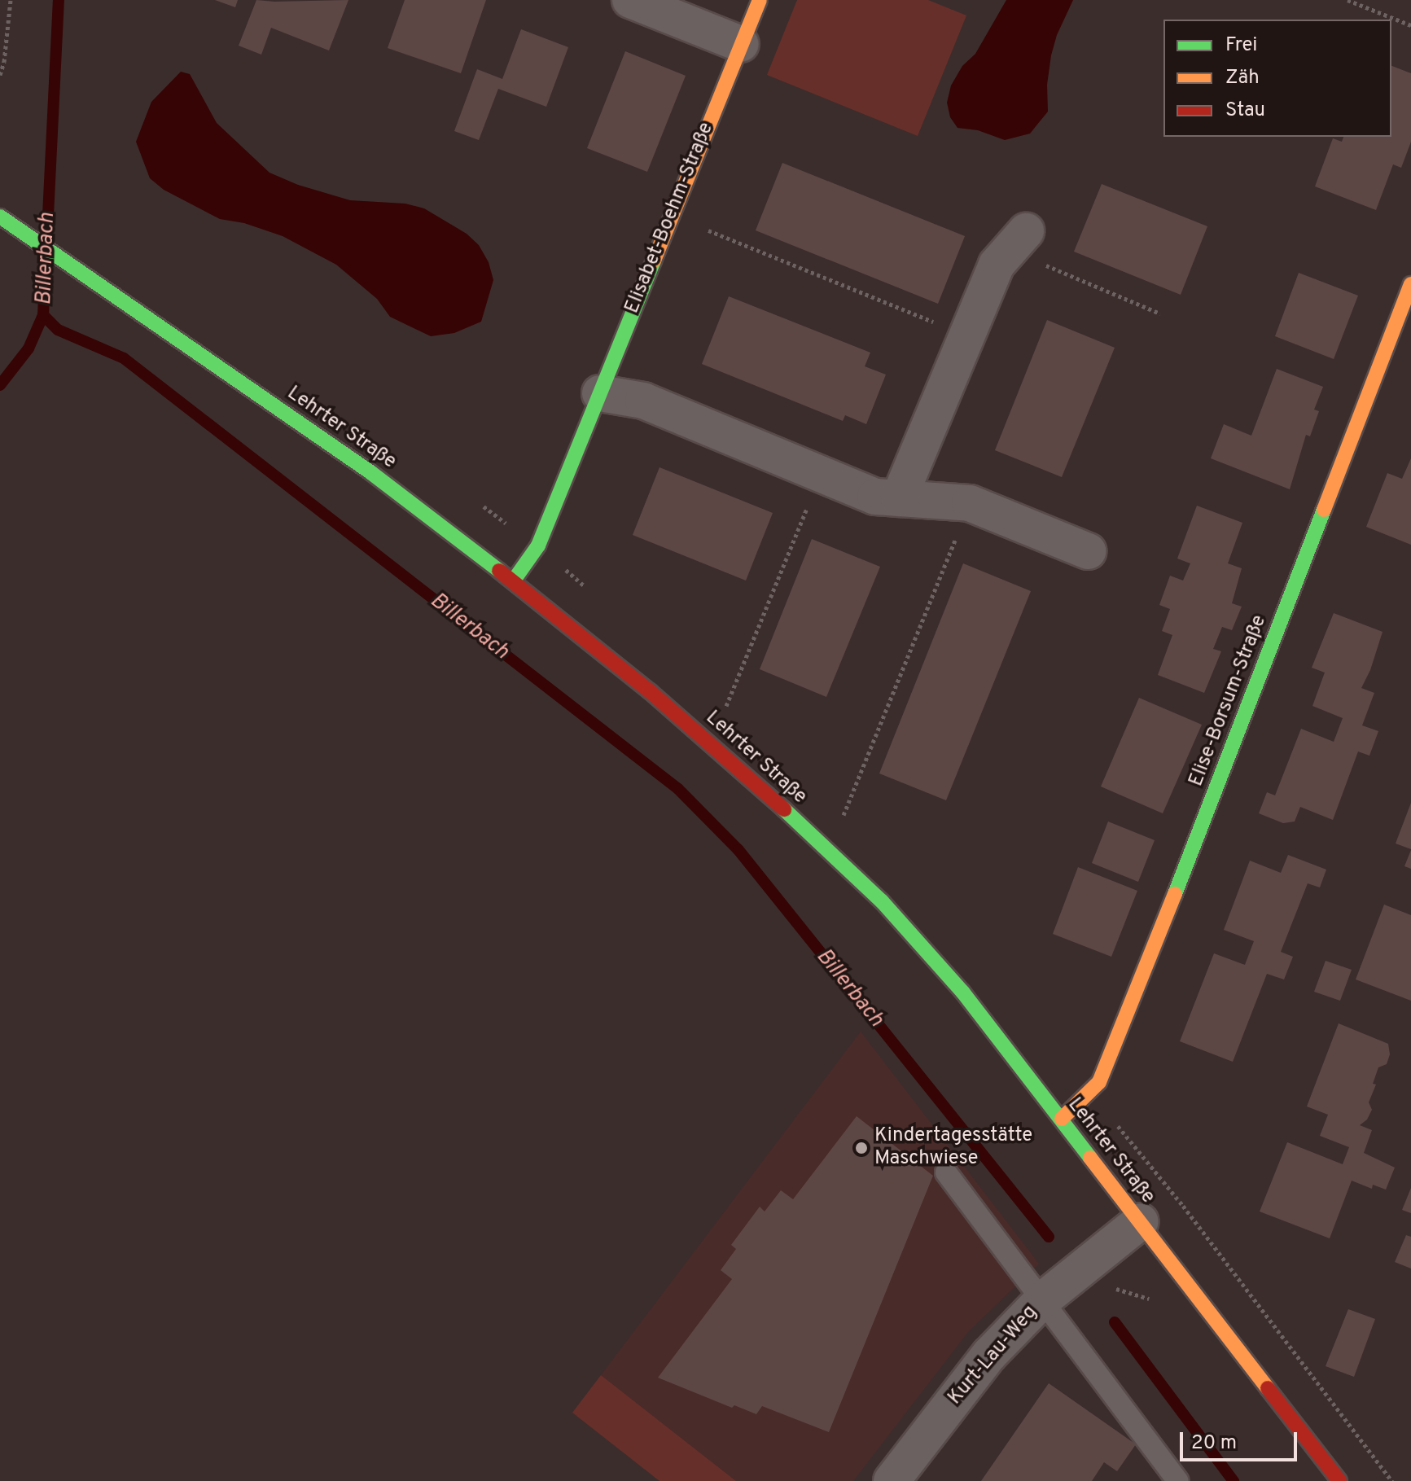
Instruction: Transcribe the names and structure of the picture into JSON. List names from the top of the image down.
{
  "streets": {
    "main road": ["Elisabet-Boehm-Straße", "Lehrter Straße", "Elise-Borsum-Straße"],
    "street": ["Kurt-Lau-Weg"]
  },
  "crossings": [
    ["Elisabet-Boehm-Straße", "Lehrter Straße"],
    ["Lehrter Straße", "Elise-Borsum-Straße"],
    ["Lehrter Straße", "Kurt-Lau-Weg"]
  ],
  "water": ["Billerbach"],
  "places": ["Kindertagesstätte Maschwiese"],
  "legend": ["Frei", "Zäh", "Stau"],
  "scale_bar": "20 m"
}
